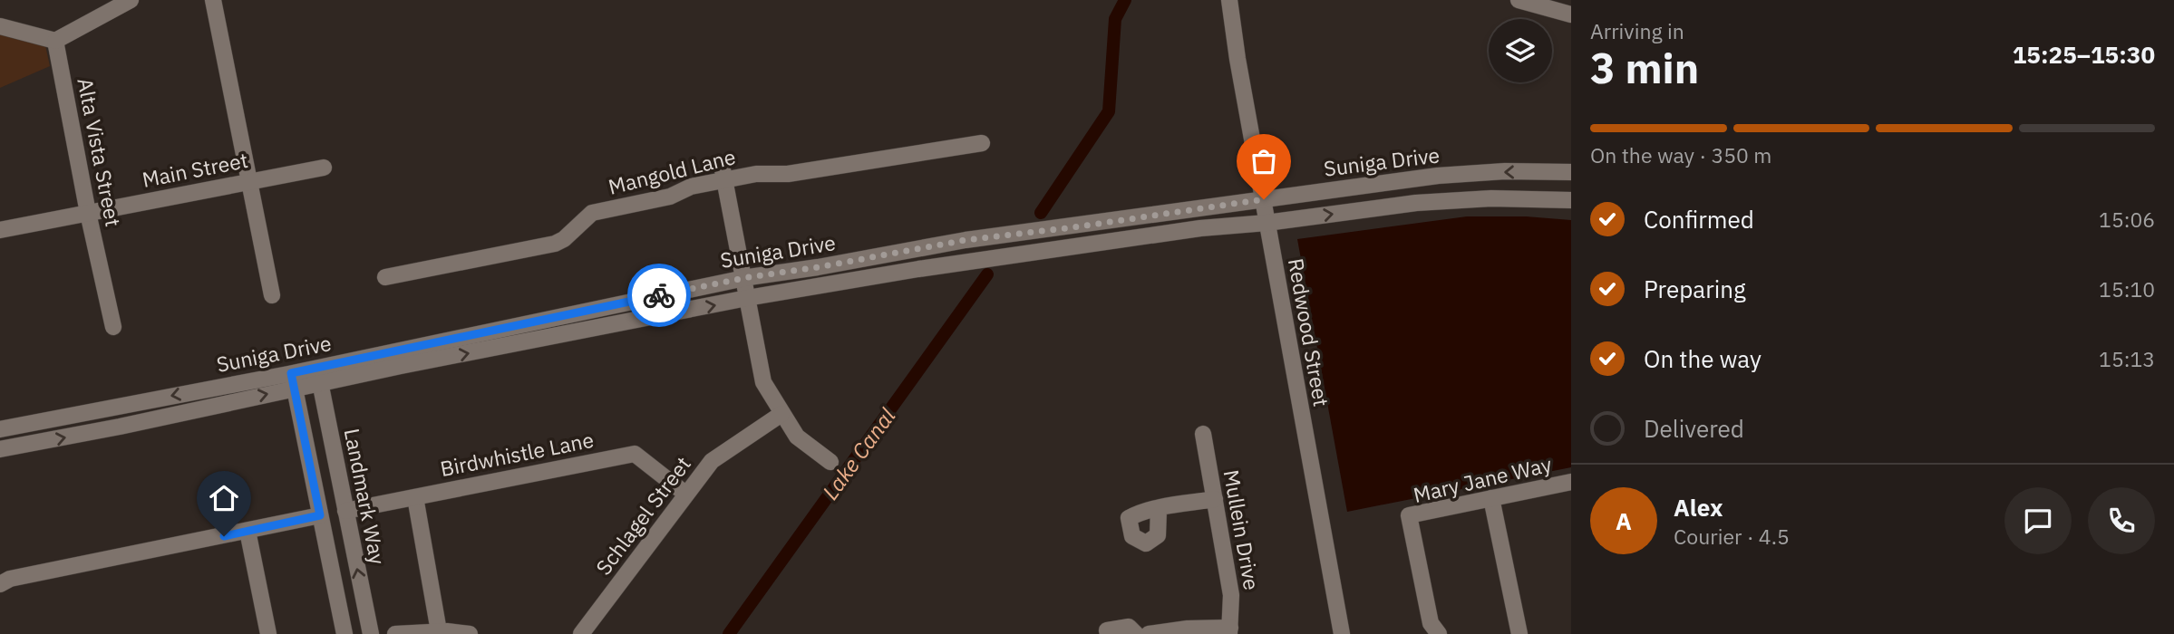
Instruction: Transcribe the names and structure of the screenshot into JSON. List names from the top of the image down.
{
  "streets": {
    "street": [
      "Alta Vista Street",
      "Suniga Drive",
      "Main Street",
      "Mangold Lane",
      "Redwood Street",
      "Birdwhistle Lane",
      "Mary Jane Way",
      "Landmark Way",
      "Schlagel Street",
      "Mullein Drive"
    ]
  },
  "crossings": [
    ["Alta Vista Street", "Main Street"],
    ["Suniga Drive", "Redwood Street"],
    ["Suniga Drive", "Landmark Way"],
    ["Birdwhistle Lane", "Landmark Way"],
    ["Birdwhistle Lane", "Schlagel Street"]
  ],
  "water": ["Lake Canal"],
  "page": {
    "heading": ["3 min", "Arriving in", "15:25–15:30"],
    "panel": ["Alex", "Courier · 4.5"],
    "bar": "On the way · 350 m",
    "list": [
      ["Confirmed", "15:06"],
      ["Preparing", "15:10"],
      ["On the way", "15:13"],
      "Delivered"
    ],
    "round": "A"
  }
}
